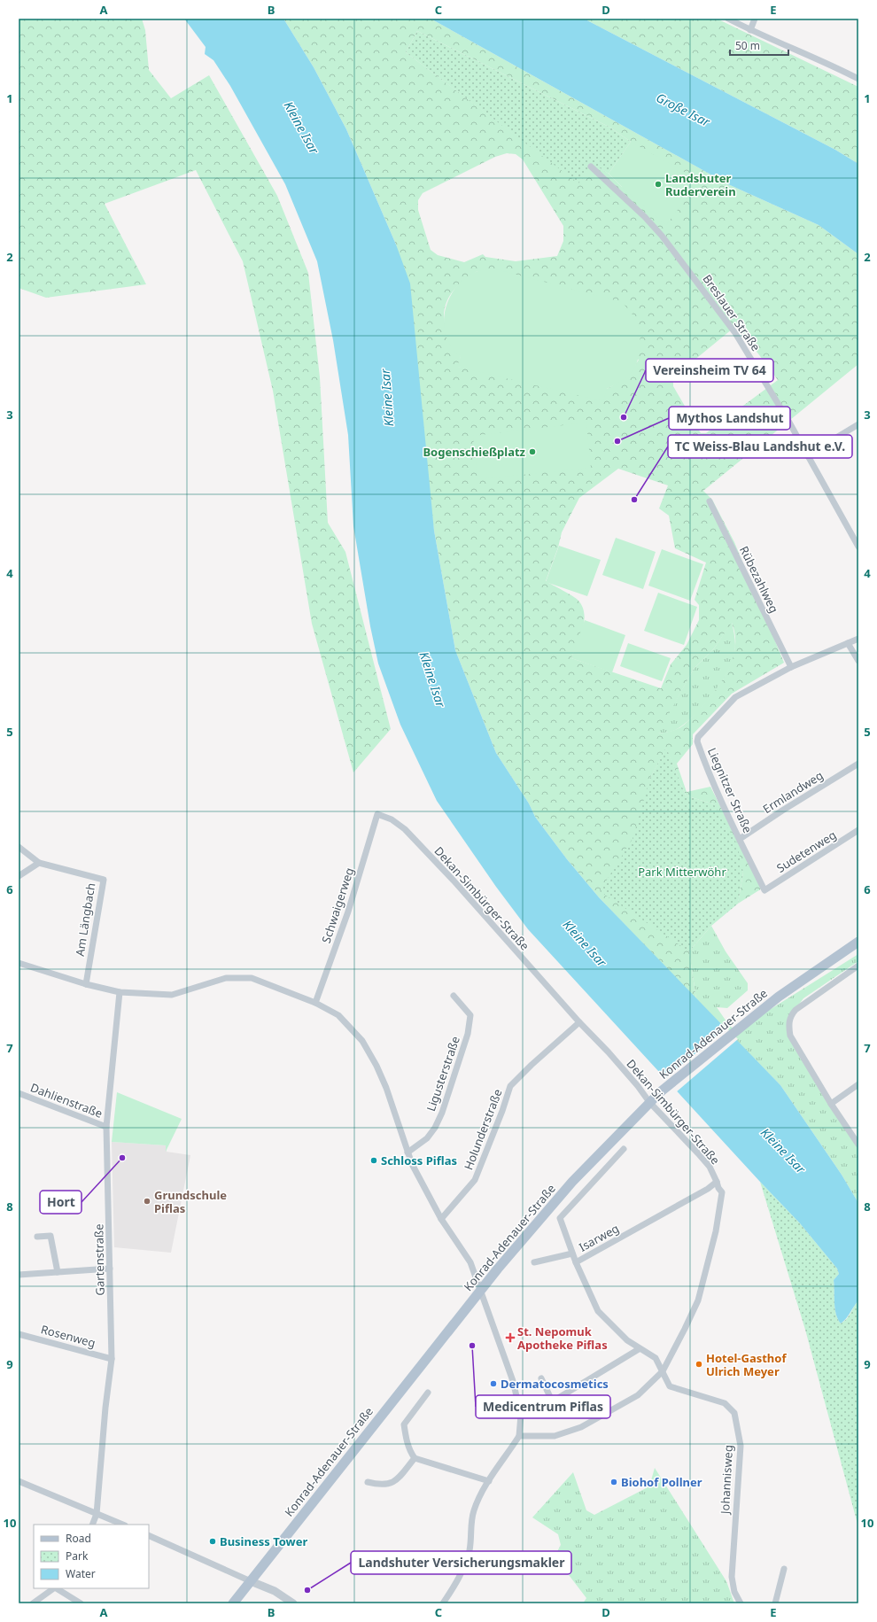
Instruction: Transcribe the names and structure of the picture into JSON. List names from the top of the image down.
{
  "streets": {
    "main road": ["Konrad-Adenauer-Straße"],
    "street": [
      "Breslauer Straße",
      "Rübezahlweg",
      "Liegnitzer Straße",
      "Ermlandweg",
      "Sudetenweg",
      "Dekan-Simbürger-Straße",
      "Schwaigerweg",
      "Am Längbach",
      "Ligusterstraße",
      "Dahlienstraße",
      "Holunderstraße",
      "Isarweg",
      "Gartenstraße",
      "Rosenweg",
      "Johannisweg"
    ]
  },
  "crossings": [
    ["Rübezahlweg", "Liegnitzer Straße"],
    ["Liegnitzer Straße", "Ermlandweg"],
    ["Liegnitzer Straße", "Sudetenweg"],
    ["Dekan-Simbürger-Straße", "Schwaigerweg"],
    ["Dekan-Simbürger-Straße", "Konrad-Adenauer-Straße"],
    ["Dekan-Simbürger-Straße", "Holunderstraße"],
    ["Dekan-Simbürger-Straße", "Isarweg"],
    ["Dekan-Simbürger-Straße", "Johannisweg"],
    ["Dahlienstraße", "Gartenstraße"],
    ["Isarweg", "Johannisweg"],
    ["Gartenstraße", "Rosenweg"]
  ],
  "water": ["Große Isar", "Kleine Isar"],
  "parks": ["Park Mitterwöhr"],
  "places": {
    "other": [
      "Landshuter Ruderverein",
      "Vereinsheim TV 64",
      "Mythos Landshut",
      "Bogenschießplatz",
      "TC Weiss-Blau Landshut e.V.",
      "Hort",
      "Schloss Piflas",
      "Grundschule Piflas",
      "Medicentrum Piflas",
      "Hotel-Gasthof Ulrich Meyer",
      "Dermatocosmetics",
      "Biohof Pollner",
      "Business Tower",
      "Landshuter Versicherungsmakler"
    ],
    "health": ["St. Nepomuk Apotheke Piflas"]
  },
  "legend": ["Road", "Park", "Water"],
  "scale_bar": "50 m",
  "grid": {
    "columns": [
      "A",
      "B",
      "C",
      "D",
      "E"
    ],
    "rows": [
      "1",
      "2",
      "3",
      "4",
      "5",
      "6",
      "7",
      "8",
      "9",
      "10"
    ]
  }
}
